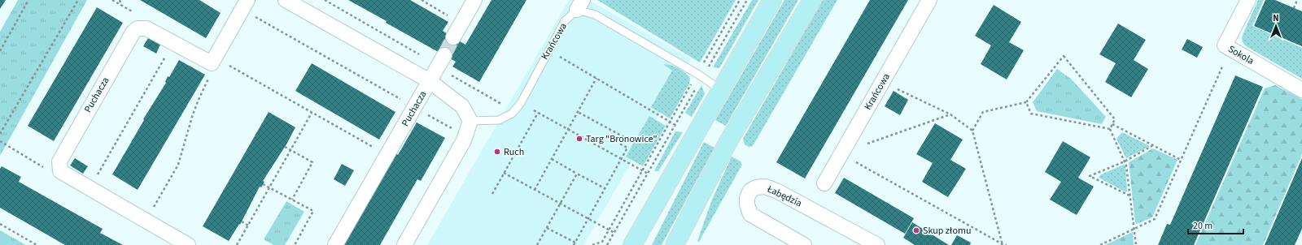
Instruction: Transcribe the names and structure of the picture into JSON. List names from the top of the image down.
{
  "streets": {
    "street": [
      "Krańcowa",
      "Sokola",
      "Puchacza",
      "Łabędzia"
    ]
  },
  "places": ["Targ \"Bronowice\"", "Ruch", "Skup złomu"],
  "scale_bar": "20 m",
  "north": "top"
}
